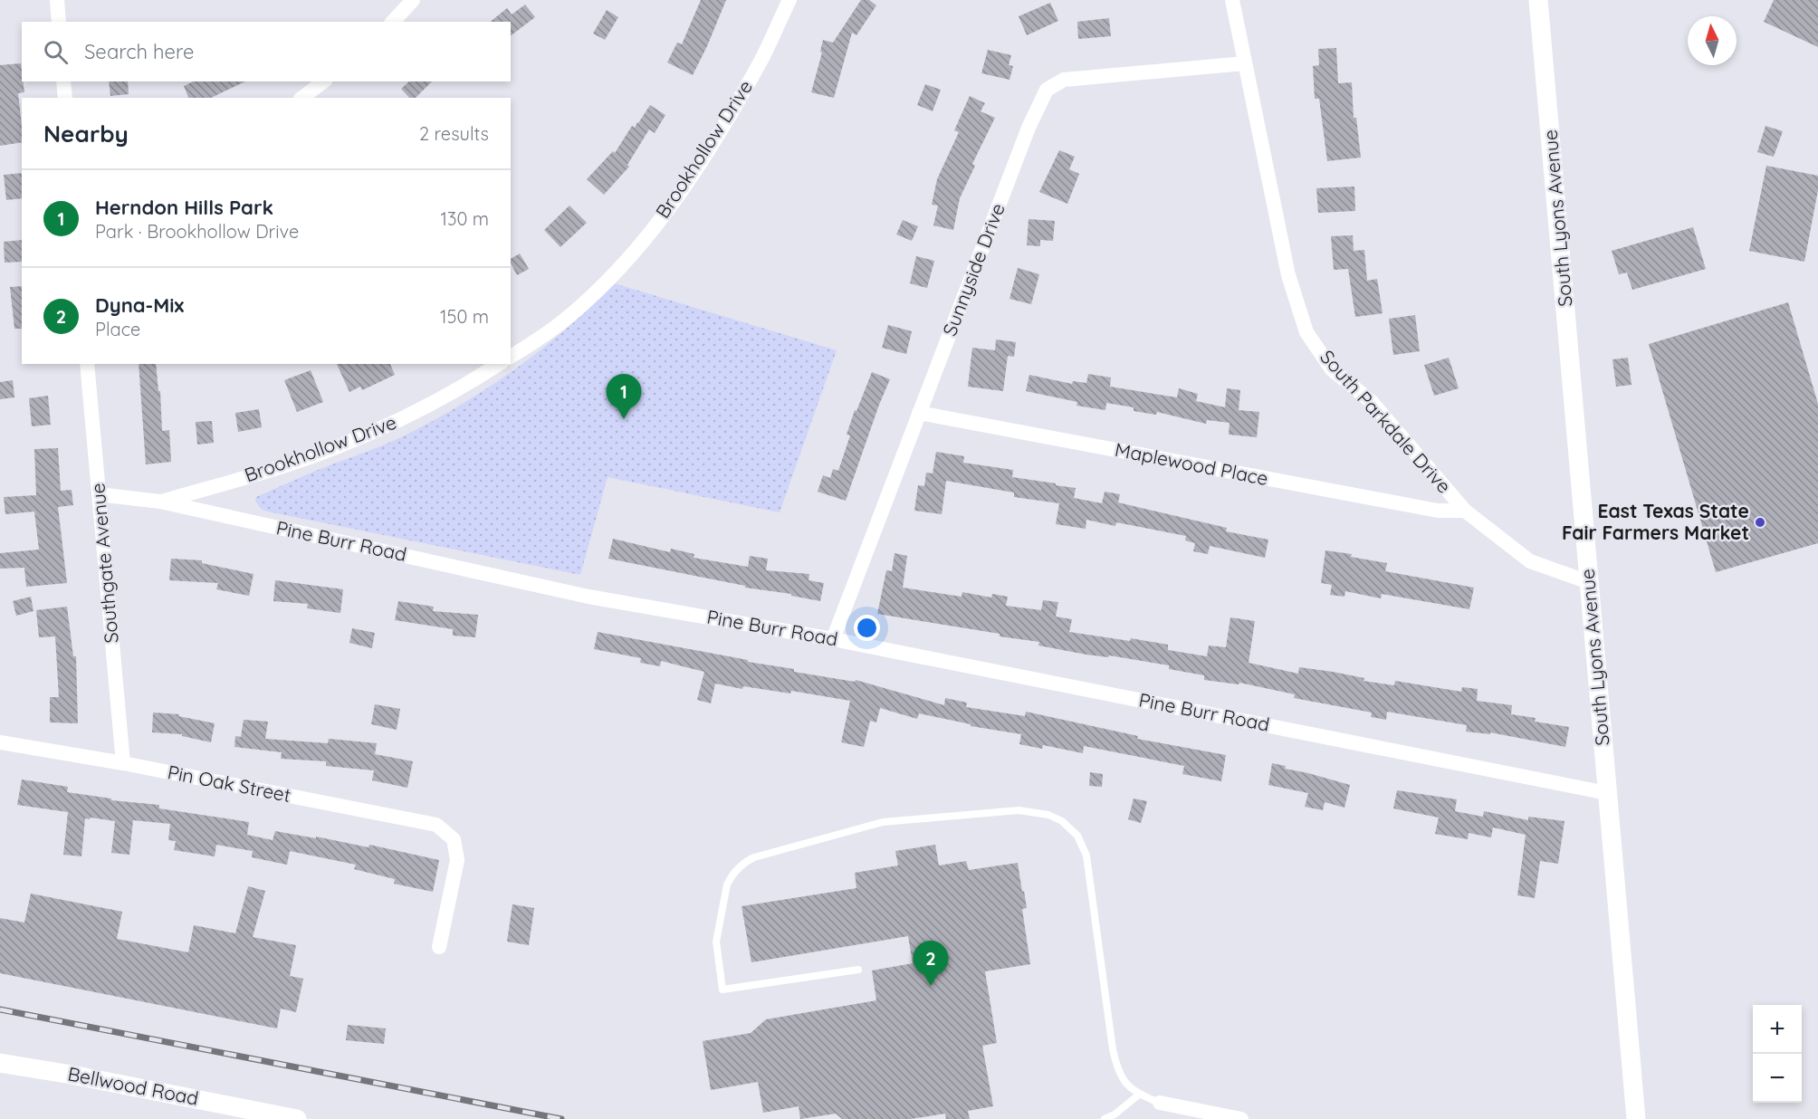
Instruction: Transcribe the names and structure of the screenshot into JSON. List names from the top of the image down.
{
  "streets": {
    "street": [
      "Brookhollow Drive",
      "South Lyons Avenue",
      "Sunnyside Drive",
      "South Parkdale Drive",
      "Maplewood Place",
      "Pine Burr Road",
      "Southgate Avenue",
      "Pin Oak Street",
      "Bellwood Road"
    ]
  },
  "crossings": [
    ["Brookhollow Drive", "Pine Burr Road"],
    ["South Lyons Avenue", "South Parkdale Drive"],
    ["South Lyons Avenue", "Pine Burr Road"],
    ["Sunnyside Drive", "South Parkdale Drive"],
    ["Sunnyside Drive", "Maplewood Place"],
    ["Sunnyside Drive", "Pine Burr Road"],
    ["South Parkdale Drive", "Maplewood Place"],
    ["Pine Burr Road", "Southgate Avenue"],
    ["Southgate Avenue", "Pin Oak Street"]
  ],
  "places": ["East Texas State Fair Farmers Market"],
  "north": "top",
  "page": {
    "search": "Search here",
    "heading": ["Nearby", "2 results"],
    "list": [
      {
        "mark": "1",
        "name": "Herndon Hills Park",
        "note": "Park · Brookhollow Drive",
        "value": "130 m"
      },
      {
        "mark": "2",
        "name": "Dyna-Mix",
        "note": "Place",
        "value": "150 m"
      }
    ],
    "pins": ["1", "2"],
    "map_buttons": ["+", "−"]
  }
}
